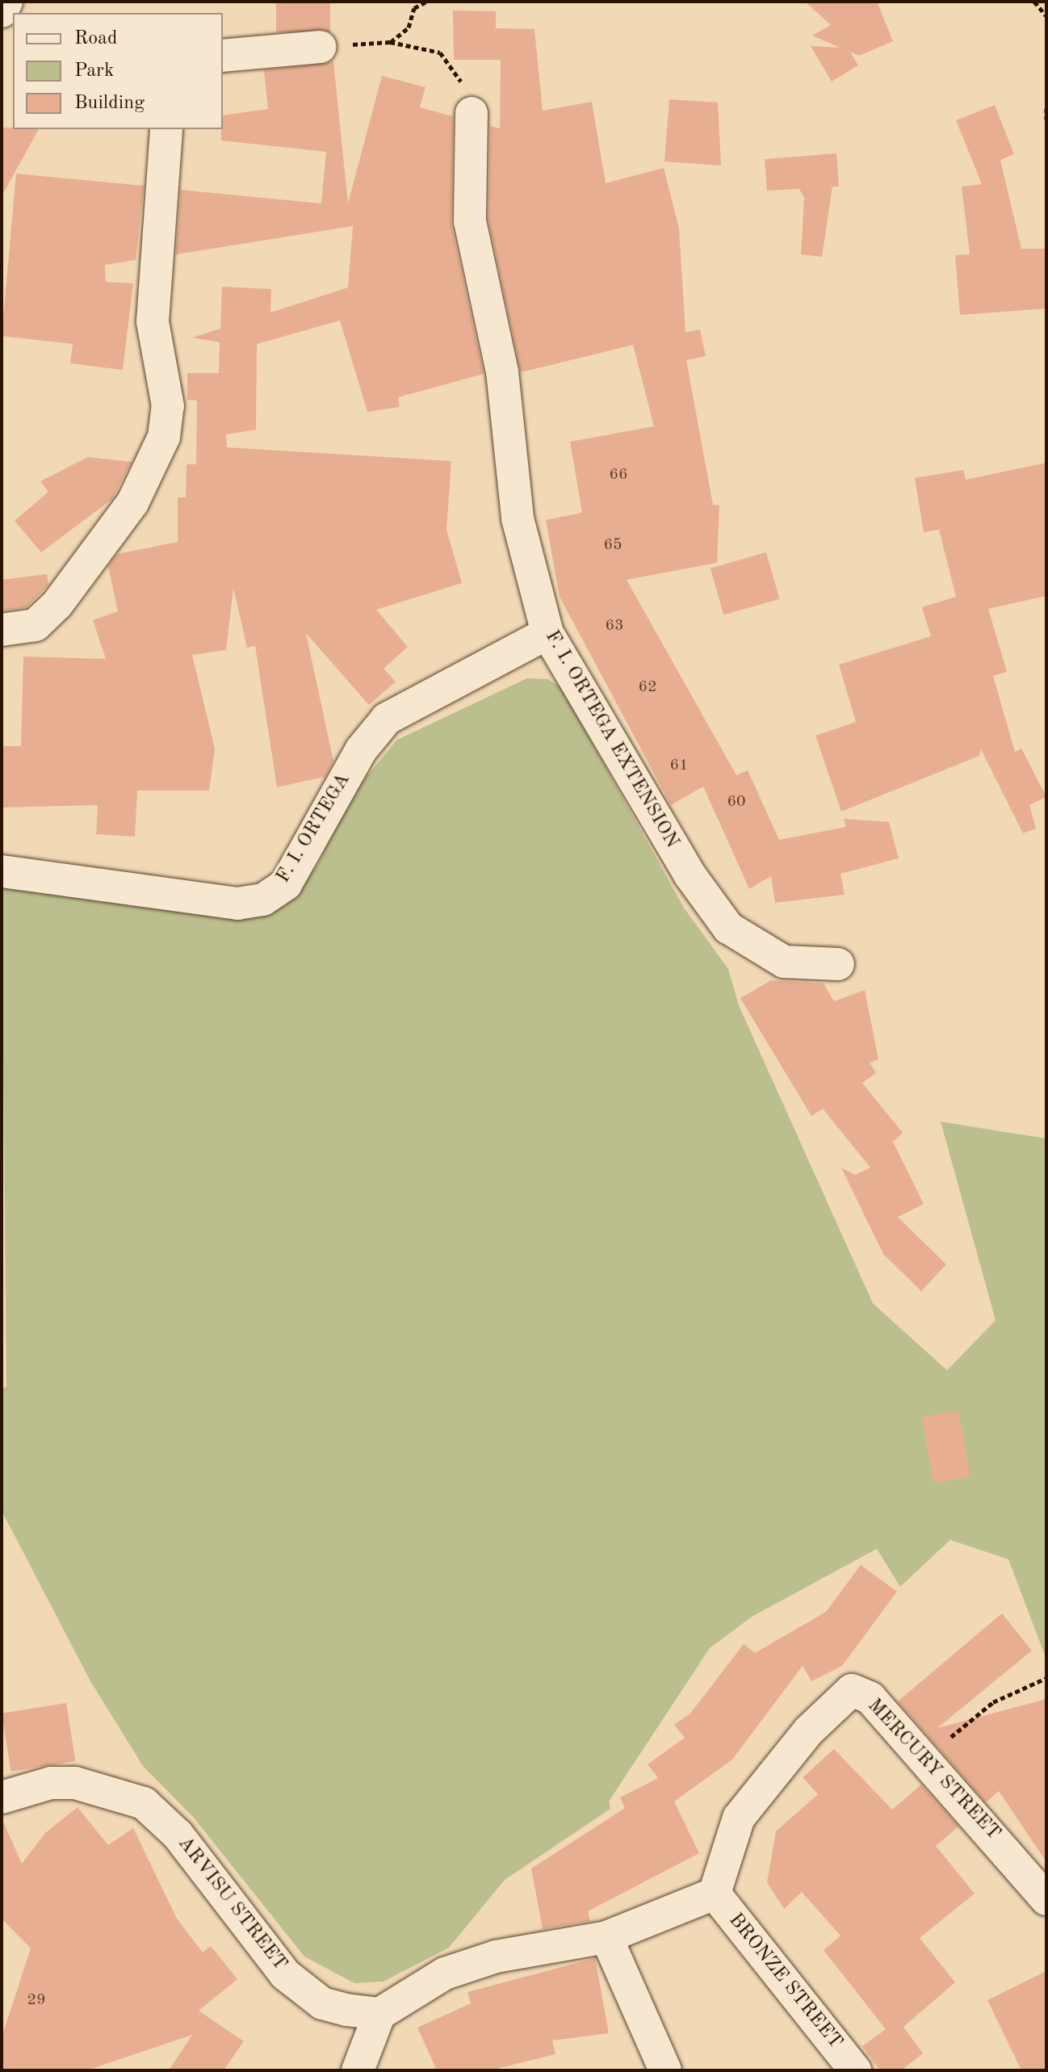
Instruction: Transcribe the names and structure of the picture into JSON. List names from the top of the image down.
{
  "streets": {
    "street": [
      "F. I. ORTEGA EXTENSION",
      "F. I. ORTEGA",
      "MERCURY STREET",
      "ARVISU STREET",
      "BRONZE STREET"
    ]
  },
  "crossings": [
    ["F. I. ORTEGA EXTENSION", "F. I. ORTEGA"],
    ["MERCURY STREET", "BRONZE STREET"]
  ],
  "house_numbers": [
    "66",
    "65",
    "63",
    "62",
    "61",
    "60",
    "29"
  ],
  "legend": ["Road", "Park", "Building"]
}
